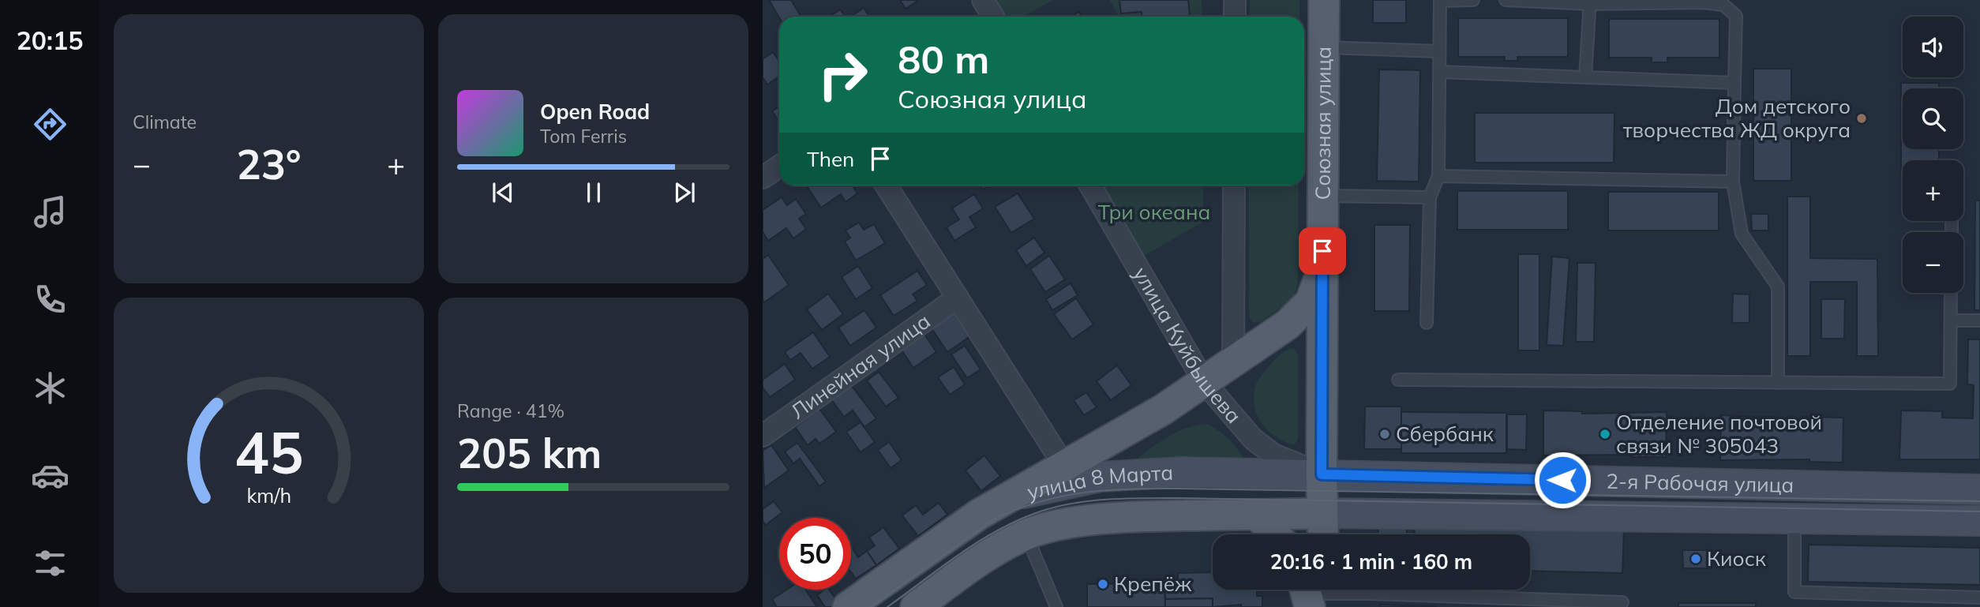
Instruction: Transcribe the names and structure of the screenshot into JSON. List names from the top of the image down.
{
  "streets": {
    "main road": ["Союзная улица", "2-я Рабочая улица", "улица 8 Марта"],
    "street": ["улица Куйбышева", "Линейная улица"]
  },
  "crossings": [
    ["Союзная улица", "улица Куйбышева"],
    ["Союзная улица", "2-я Рабочая улица"],
    ["Союзная улица", "улица 8 Марта"],
    ["улица Куйбышева", "2-я Рабочая улица"],
    ["улица Куйбышева", "улица 8 Марта"],
    ["2-я Рабочая улица", "улица 8 Марта"]
  ],
  "parks": ["Три океана"],
  "places": [
    "Дом детского творчества ЖД округа",
    "Сбербанк",
    "Отделение почтовой связи № 305043",
    "Киоск",
    "Крепёж"
  ],
  "page": {
    "tabs": "20:15",
    "tile": [
      "Climate",
      ["Range · 41%", "205 km"]
    ],
    "map_buttons": ["+", "−"],
    "turn": ["80 m", "Союзная улица"],
    "song": ["Open Road", "Tom Ferris"],
    "then": "Then",
    "heat": ["−", "23°", "+"],
    "limit": "50",
    "trip": "20:16 · 1 min · 160 m",
    "gauge": ["45", "km/h"]
  }
}
